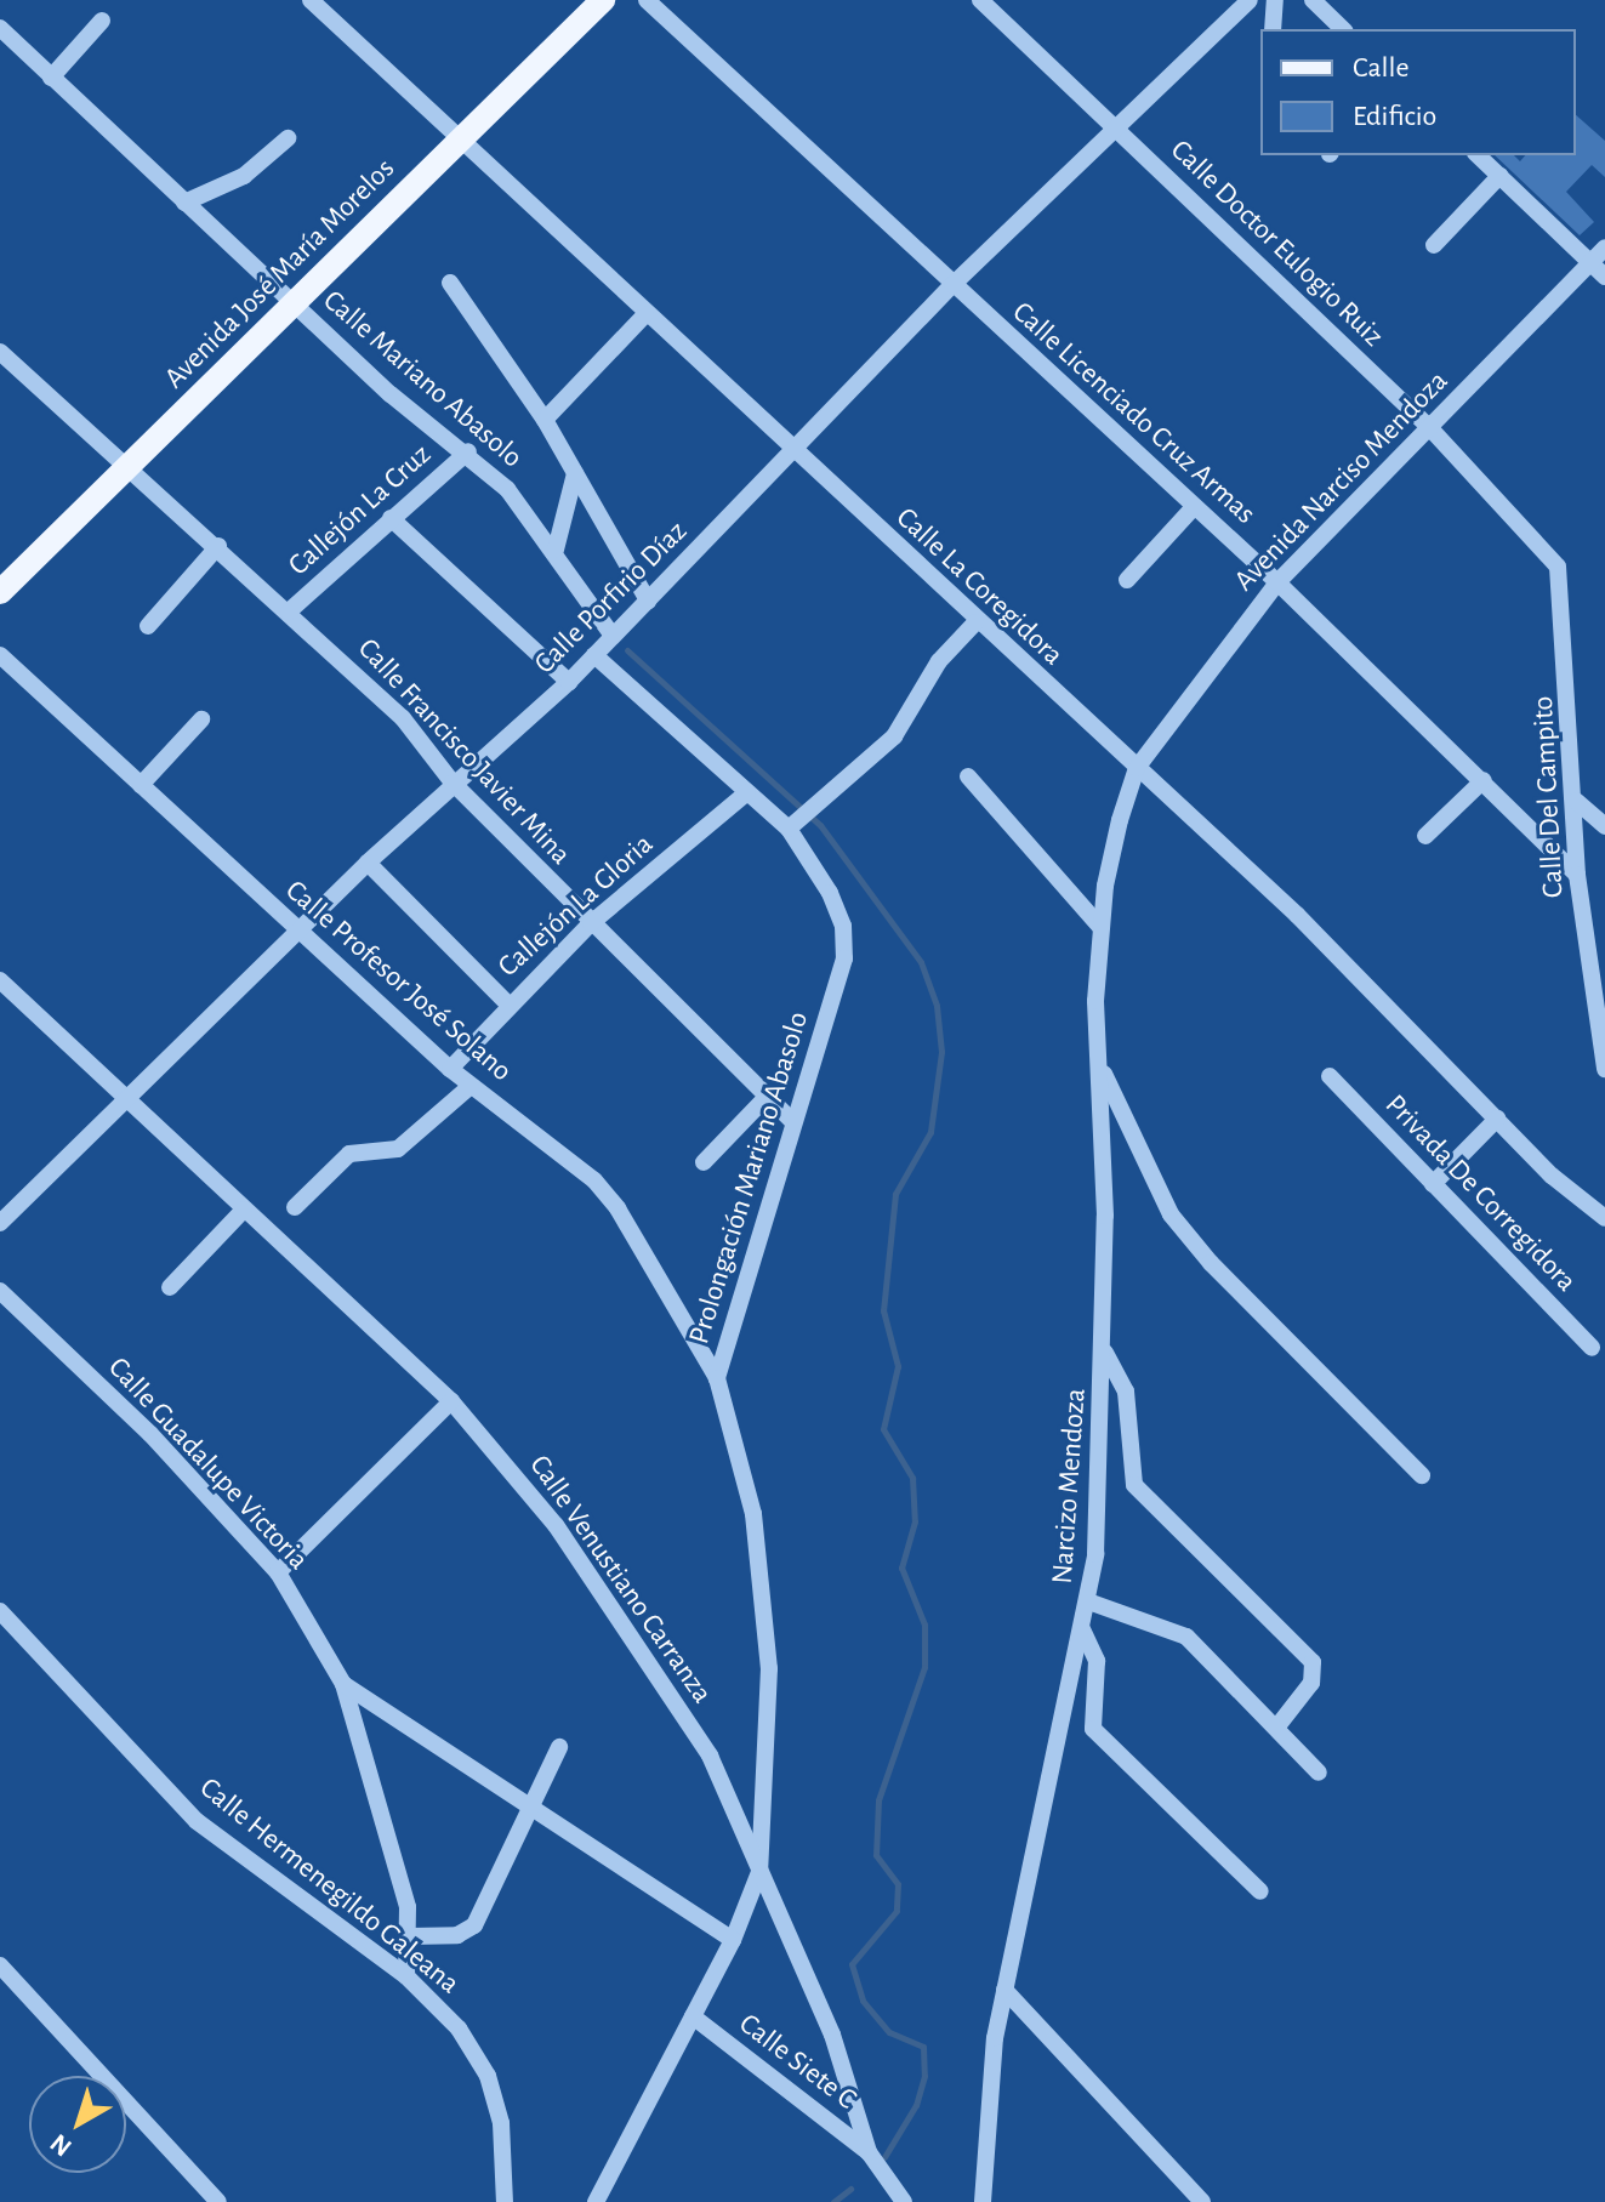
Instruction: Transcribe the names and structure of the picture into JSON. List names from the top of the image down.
{
  "streets": {
    "main road": ["Avenida José María Morelos"],
    "street": [
      "Calle Doctor Eulogio Ruiz",
      "Calle Mariano Abasolo",
      "Calle Licenciado Cruz Armas",
      "Avenida Narciso Mendoza",
      "Callejón La Cruz",
      "Calle La Coregidora",
      "Calle Porfirio Díaz",
      "Calle Francisco Javier Mina",
      "Calle Del Campito",
      "Callejón La Gloria",
      "Calle Profesor José Solano",
      "Prolongación Mariano Abasolo",
      "Privada De Corregidora",
      "Calle Guadalupe Victoria",
      "Narcizo Mendoza",
      "Calle Venustiano Carranza",
      "Calle Hermenegildo Galeana",
      "Calle Siete C"
    ]
  },
  "crossings": [
    ["Calle Doctor Eulogio Ruiz", "Avenida Narciso Mendoza"],
    ["Calle Doctor Eulogio Ruiz", "Calle Porfirio Díaz"],
    ["Calle Doctor Eulogio Ruiz", "Calle Del Campito"],
    ["Avenida José María Morelos", "Calle Mariano Abasolo"],
    ["Avenida José María Morelos", "Calle La Coregidora"],
    ["Avenida José María Morelos", "Calle Francisco Javier Mina"],
    ["Calle Mariano Abasolo", "Callejón La Cruz"],
    ["Calle Mariano Abasolo", "Calle Porfirio Díaz"],
    ["Calle Licenciado Cruz Armas", "Avenida Narciso Mendoza"],
    ["Calle Licenciado Cruz Armas", "Calle Porfirio Díaz"],
    ["Calle Licenciado Cruz Armas", "Calle Del Campito"],
    ["Avenida Narciso Mendoza", "Calle La Coregidora"],
    ["Avenida Narciso Mendoza", "Narcizo Mendoza"],
    ["Callejón La Cruz", "Calle Francisco Javier Mina"],
    ["Calle La Coregidora", "Calle Porfirio Díaz"],
    ["Calle La Coregidora", "Narcizo Mendoza"],
    ["Calle Porfirio Díaz", "Calle Francisco Javier Mina"],
    ["Calle Porfirio Díaz", "Calle Profesor José Solano"],
    ["Calle Porfirio Díaz", "Prolongación Mariano Abasolo"],
    ["Calle Porfirio Díaz", "Calle Venustiano Carranza"],
    ["Calle Francisco Javier Mina", "Callejón La Gloria"],
    ["Calle Francisco Javier Mina", "Prolongación Mariano Abasolo"],
    ["Callejón La Gloria", "Calle Profesor José Solano"],
    ["Callejón La Gloria", "Prolongación Mariano Abasolo"],
    ["Calle Profesor José Solano", "Prolongación Mariano Abasolo"],
    ["Prolongación Mariano Abasolo", "Calle Venustiano Carranza"],
    ["Calle Guadalupe Victoria", "Calle Hermenegildo Galeana"],
    ["Calle Venustiano Carranza", "Calle Siete C"]
  ],
  "legend": ["Calle", "Edificio"],
  "north": "bottom left"
}
